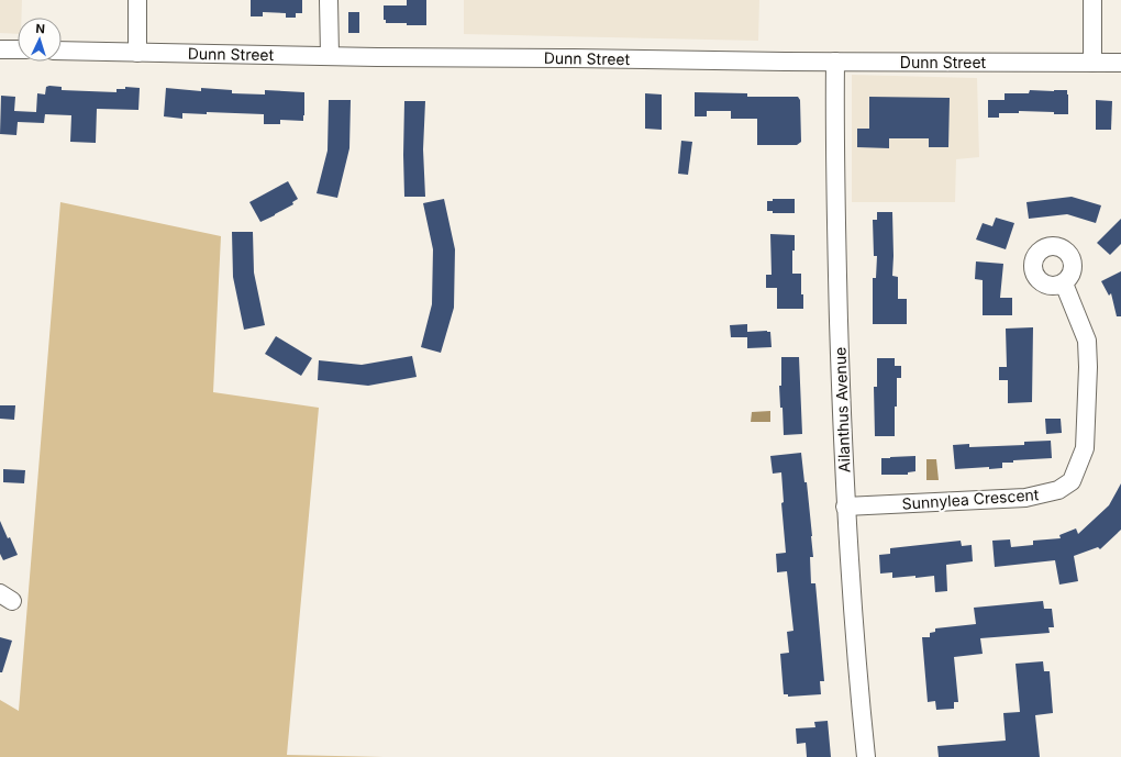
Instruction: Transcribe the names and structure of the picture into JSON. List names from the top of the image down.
{
  "streets": {
    "street": ["Dunn Street", "Ailanthus Avenue", "Sunnylea Crescent"]
  },
  "crossings": [
    ["Dunn Street", "Ailanthus Avenue"],
    ["Ailanthus Avenue", "Sunnylea Crescent"]
  ],
  "north": "top"
}
